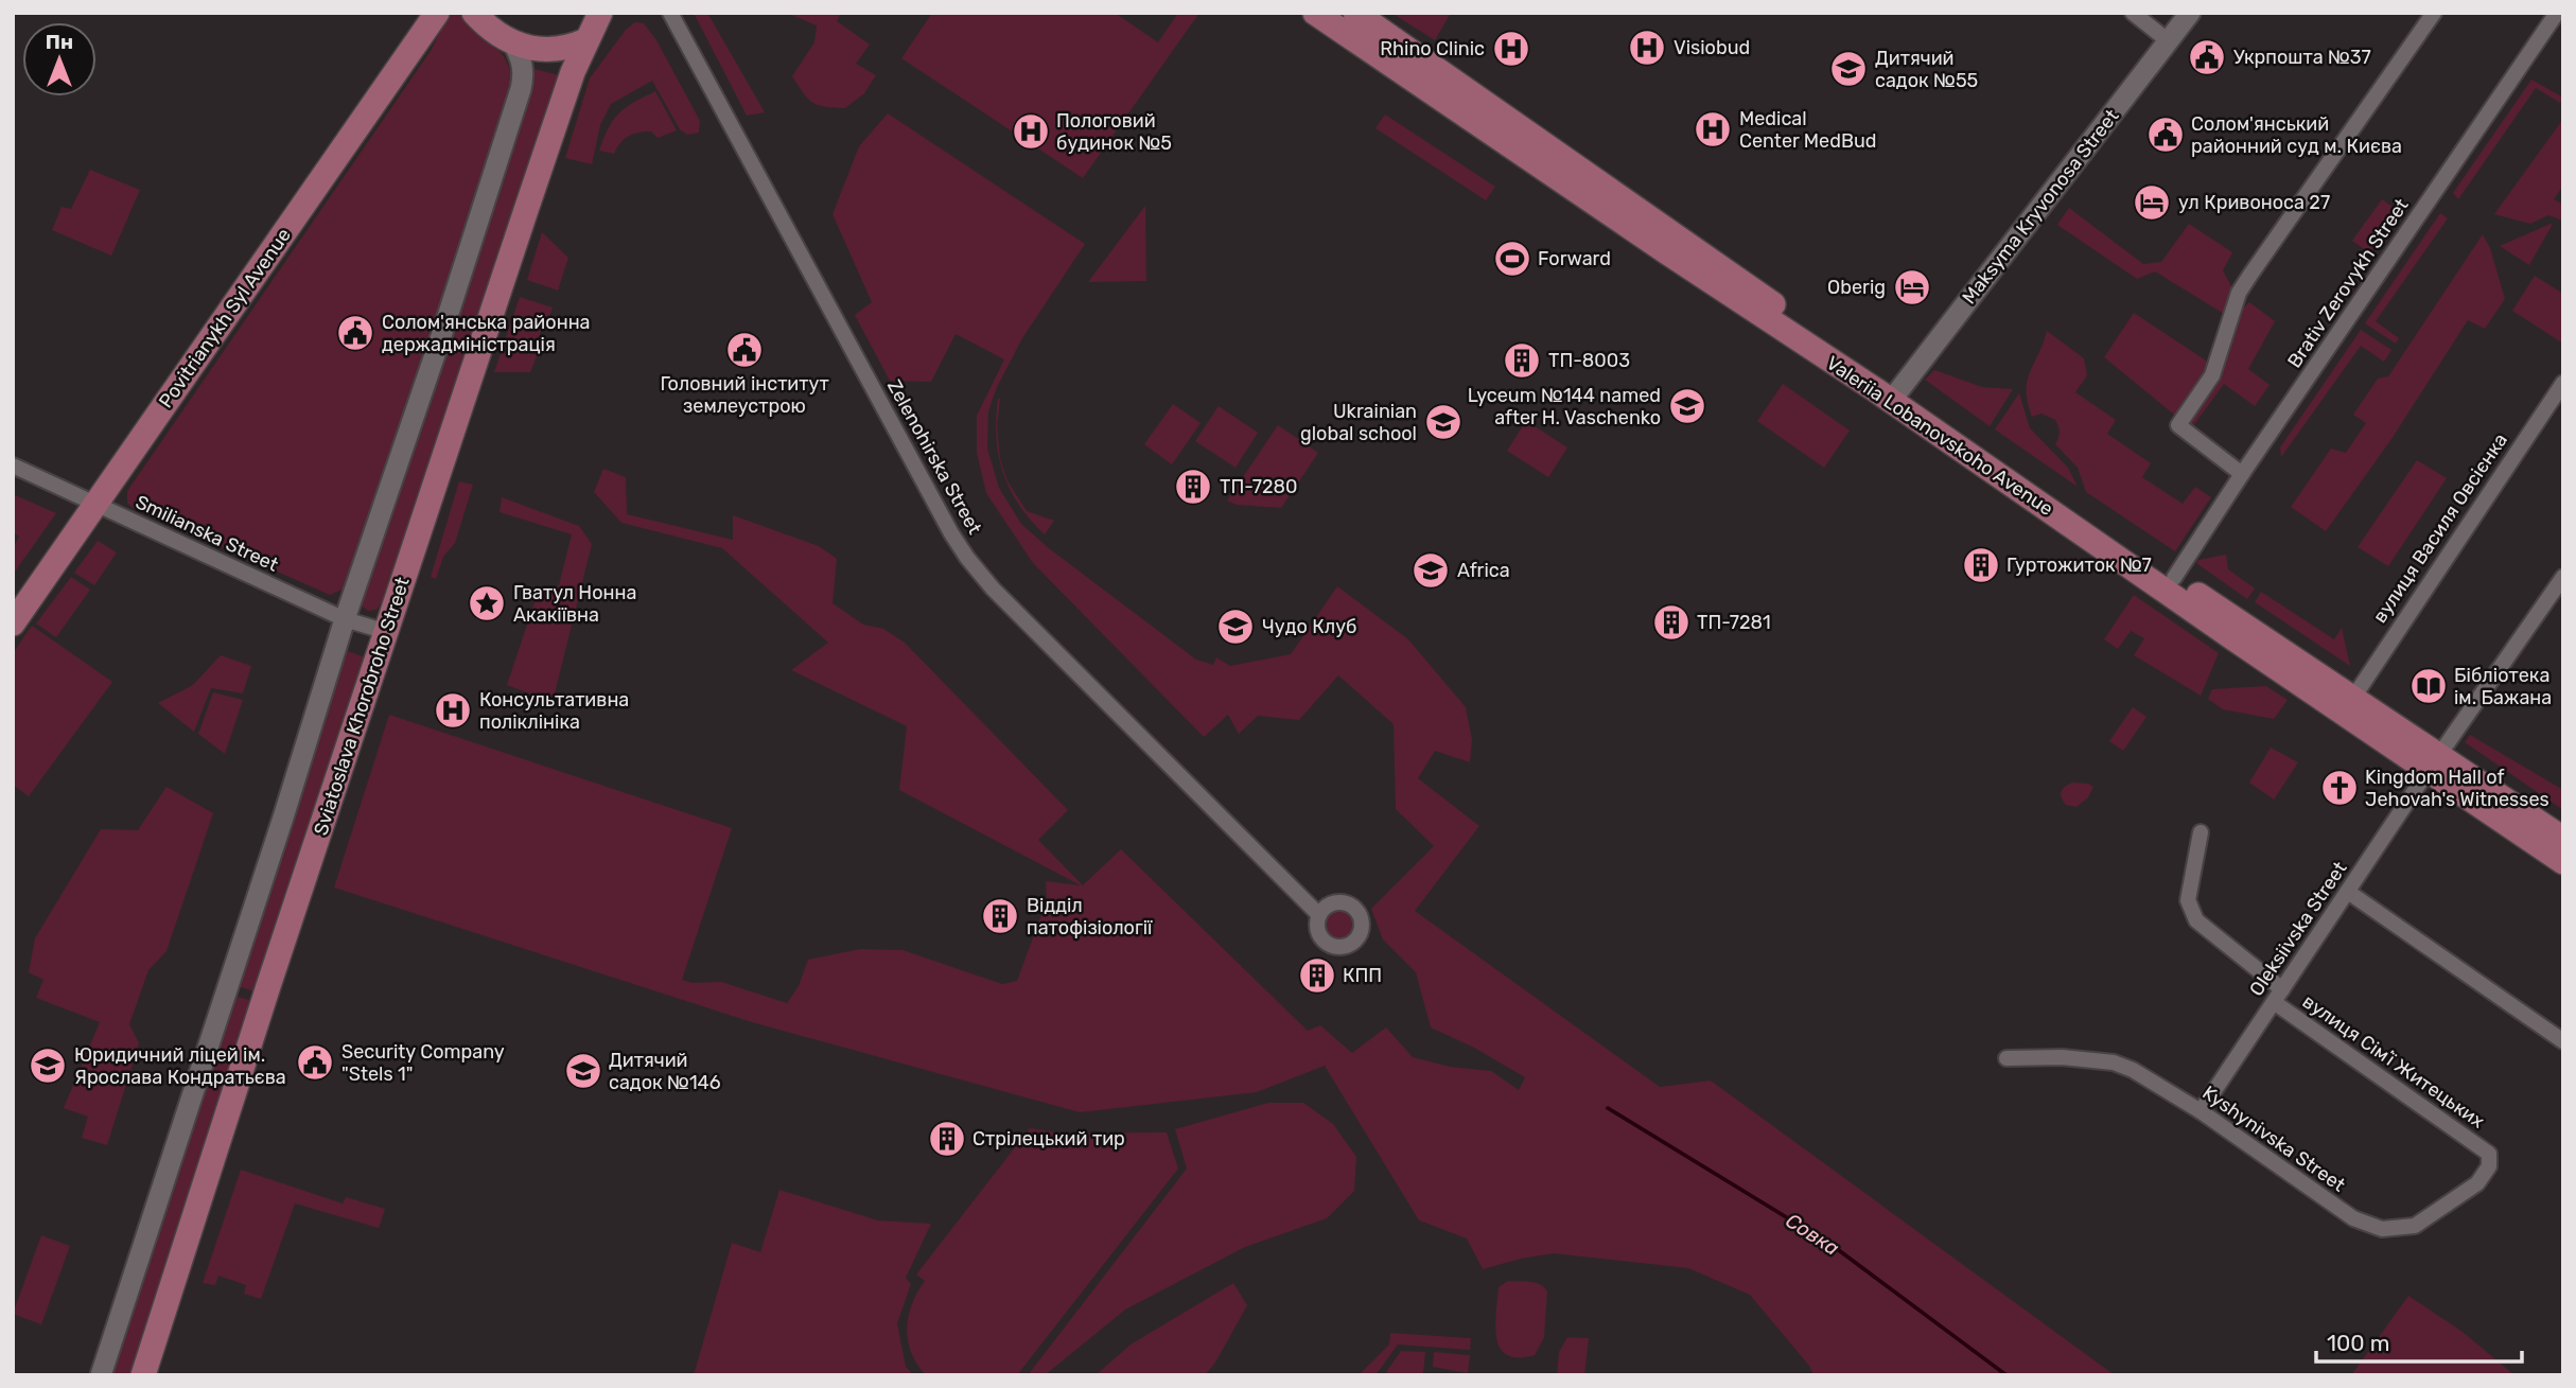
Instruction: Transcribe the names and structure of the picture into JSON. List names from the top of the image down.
{
  "streets": {
    "main road": ["Povitrianykh Syl Avenue", "Valeriia Lobanovskoho Avenue", "Sviatoslava Khorobroho Street"],
    "street": [
      "Maksyma Kryvonosa Street",
      "Brativ Zerovykh Street",
      "Zelenohirska Street",
      "вулиця Василя Овсієнка",
      "Smilianska Street",
      "Oleksiivska Street",
      "вулиця Сімʼї Житецьких",
      "Kyshynivska Street"
    ]
  },
  "crossings": [
    ["Maksyma Kryvonosa Street", "Valeriia Lobanovskoho Avenue"],
    ["Brativ Zerovykh Street", "Valeriia Lobanovskoho Avenue"],
    ["Povitrianykh Syl Avenue", "Smilianska Street"],
    ["Valeriia Lobanovskoho Avenue", "вулиця Василя Овсієнка"],
    ["Valeriia Lobanovskoho Avenue", "Oleksiivska Street"],
    ["Smilianska Street", "Sviatoslava Khorobroho Street"],
    ["Oleksiivska Street", "вулиця Сімʼї Житецьких"],
    ["Oleksiivska Street", "Kyshynivska Street"],
    ["вулиця Сімʼї Житецьких", "Kyshynivska Street"]
  ],
  "water": ["Совка"],
  "places": {
    "hospital": [
      "Visiobud",
      "Rhino Clinic",
      "Medical Center MedBud",
      "Пологовий будинок №5",
      "Консультативна поліклініка"
    ],
    "public building": [
      "Укрпошта №37",
      "Солом'янський районний суд м. Києва",
      "Солом'янська районна держадміністрація",
      "Головний інститут землеустрою",
      "Security Company \"Stels 1\""
    ],
    "school or university": [
      "Дитячий садок №55",
      "Lyceum №144 named after H. Vaschenko",
      "Ukrainian global school",
      "Africa",
      "Чудо Клуб",
      "Юридичний ліцей ім. Ярослава Кондратьєва",
      "Дитячий садок №146"
    ],
    "hotel": ["ул Кривоноса 27", "Oberig"],
    "sports": ["Forward"],
    "building": [
      "ТП-8003",
      "ТП-7280",
      "Гуртожиток №7",
      "ТП-7281",
      "Відділ патофізіології",
      "КПП",
      "Стрілецький тир"
    ],
    "place": ["Гватул Нонна Акакіївна"],
    "library": ["Бібліотека ім. Бажана"],
    "church": ["Kingdom Hall of Jehovah's Witnesses"]
  },
  "scale_bar": "100 m",
  "north": "top"
}
